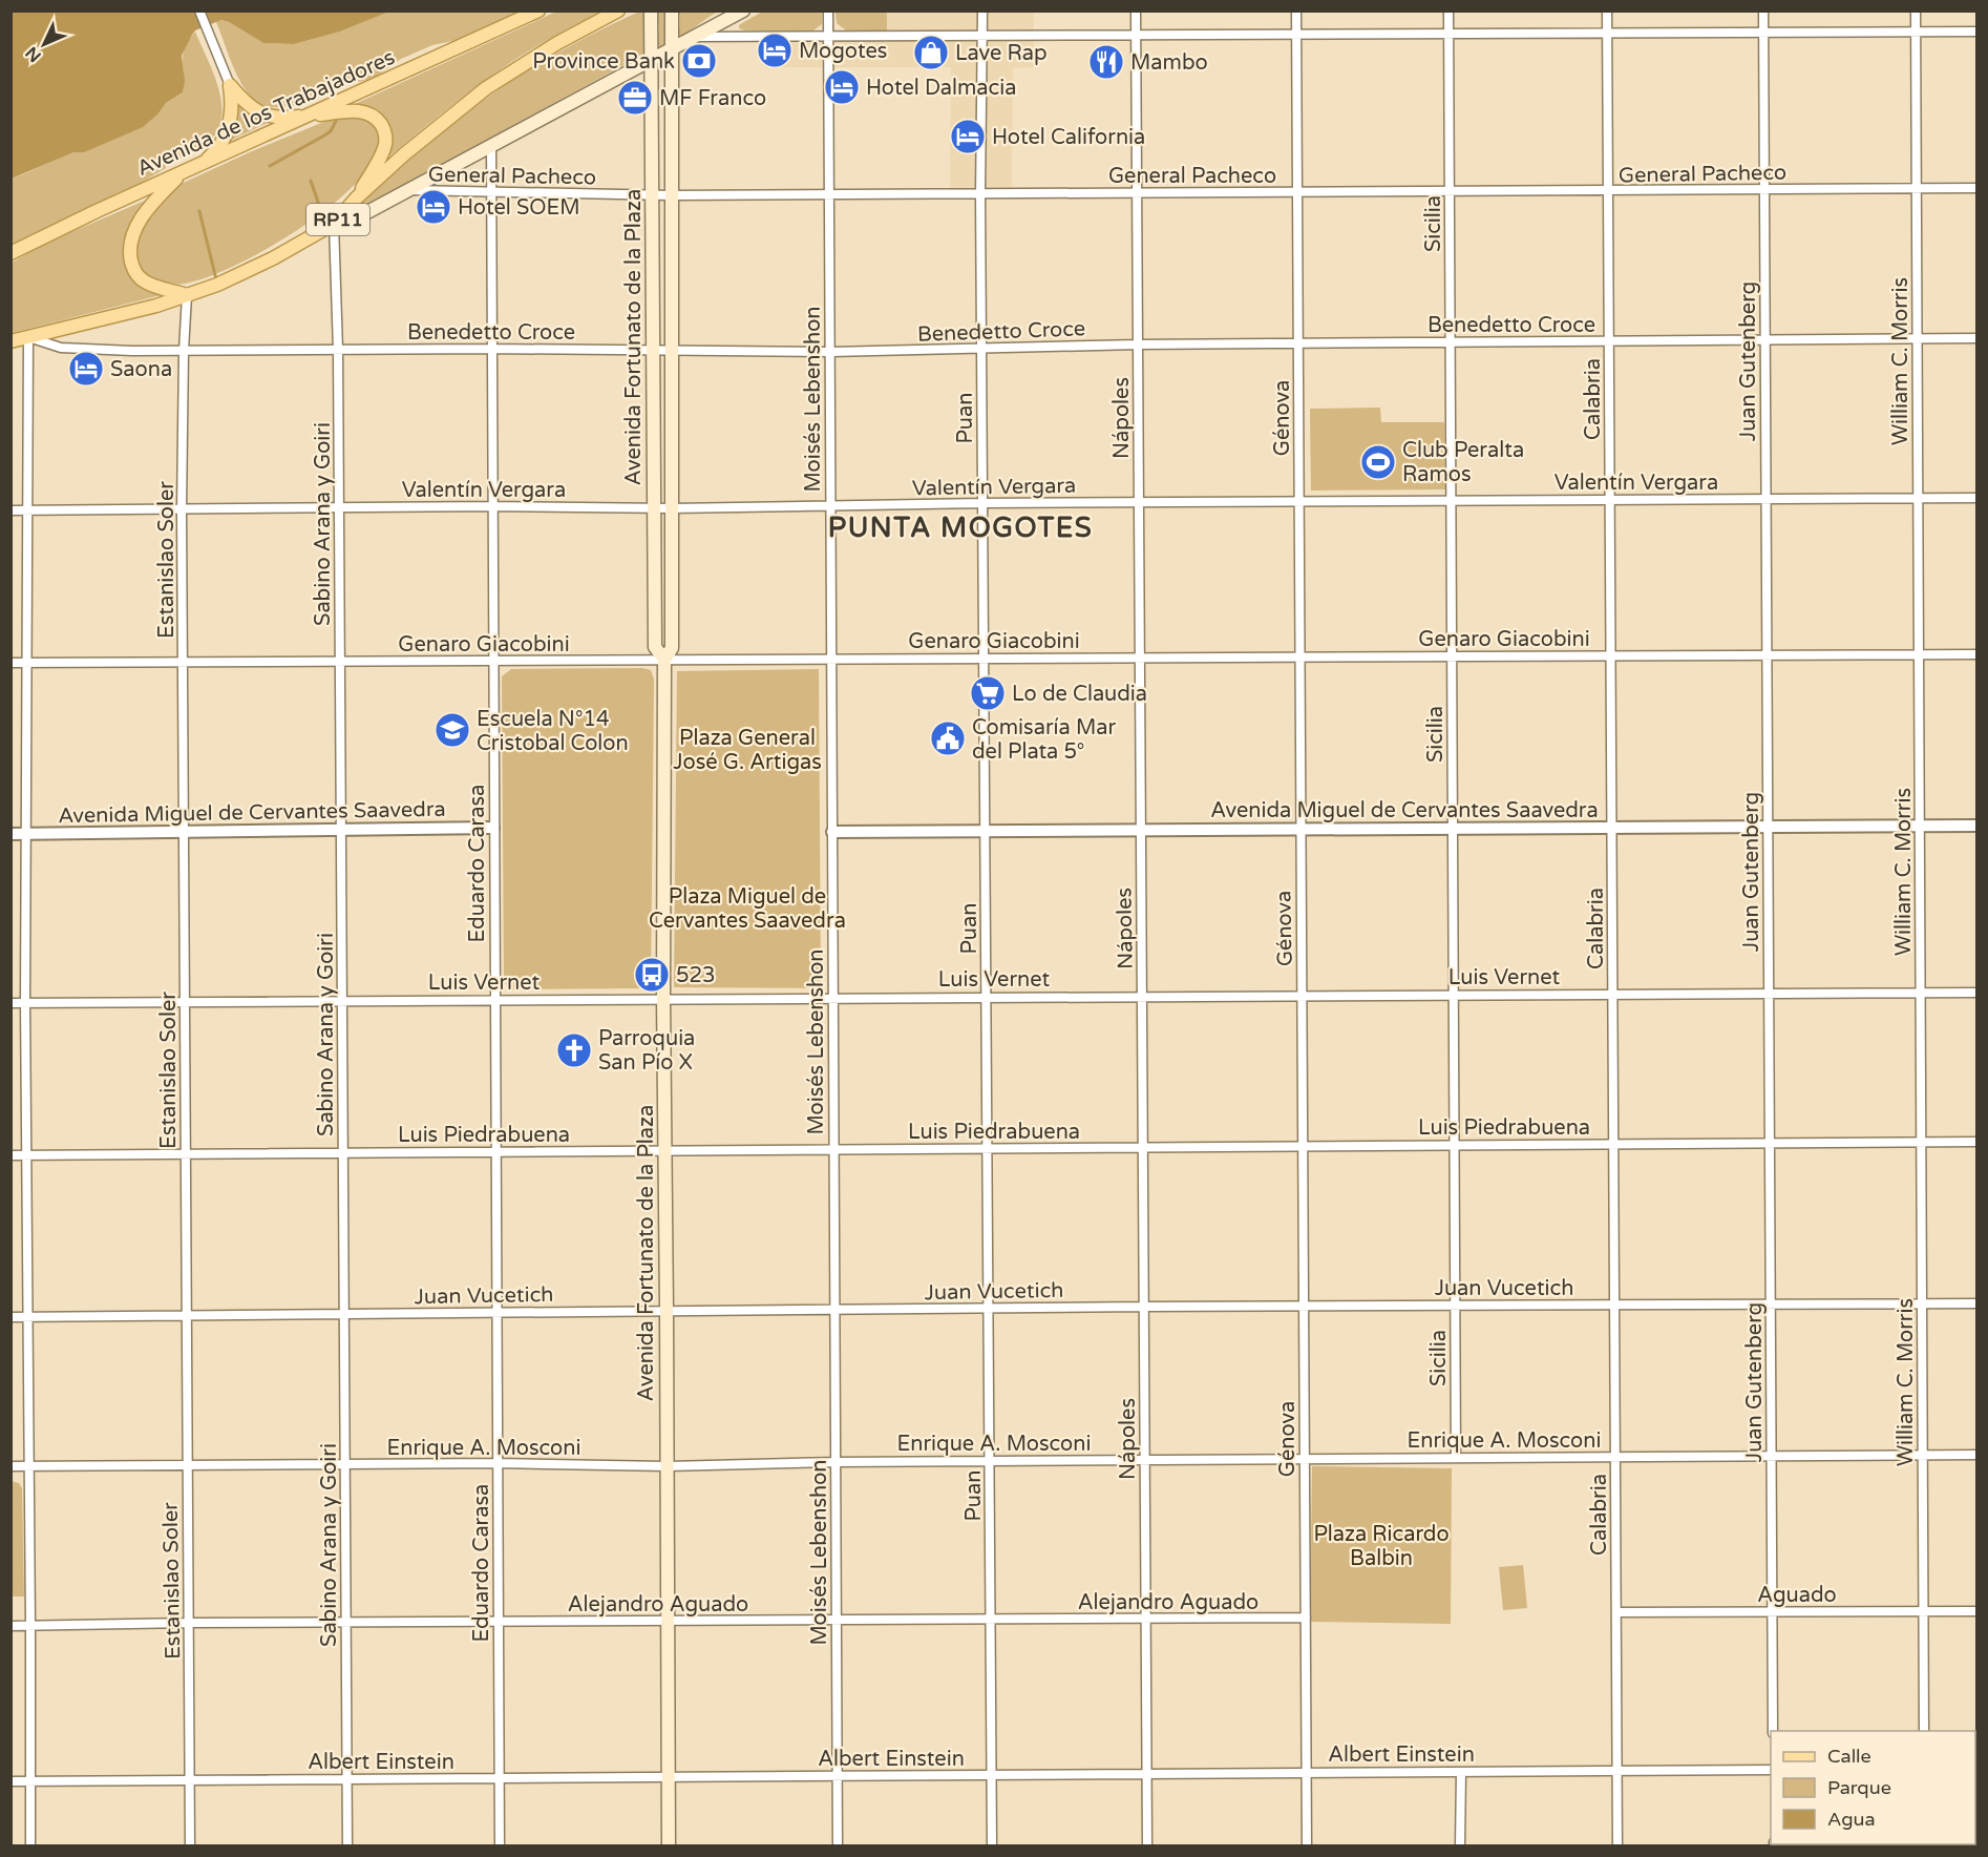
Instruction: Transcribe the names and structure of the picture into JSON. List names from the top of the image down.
{
  "streets": {
    "main road": ["Avenida de los Trabajadores", "RP11", "Avenida Fortunato de la Plaza"],
    "street": [
      "General Pacheco",
      "Sicilia",
      "Benedetto Croce",
      "Juan Gutenberg",
      "William C. Morris",
      "Moisés Lebenshon",
      "Calabria",
      "Puan",
      "Nápoles",
      "Génova",
      "Valentín Vergara",
      "Sabino Arana y Goiri",
      "Estanislao Soler",
      "Genaro Giacobini",
      "Avenida Miguel de Cervantes Saavedra",
      "Eduardo Carasa",
      "Luis Vernet",
      "Luis Piedrabuena",
      "Juan Vucetich",
      "Enrique A. Mosconi",
      "Aguado",
      "Alejandro Aguado",
      "Albert Einstein"
    ]
  },
  "crossings": [
    ["General Pacheco", "Sicilia"],
    ["General Pacheco", "Avenida Fortunato de la Plaza"],
    ["General Pacheco", "Juan Gutenberg"],
    ["General Pacheco", "William C. Morris"],
    ["General Pacheco", "Moisés Lebenshon"],
    ["General Pacheco", "Calabria"],
    ["General Pacheco", "Puan"],
    ["General Pacheco", "Nápoles"],
    ["General Pacheco", "Génova"],
    ["General Pacheco", "Eduardo Carasa"],
    ["RP11", "Benedetto Croce"],
    ["RP11", "Sabino Arana y Goiri"],
    ["RP11", "Estanislao Soler"],
    ["Sicilia", "Benedetto Croce"],
    ["Sicilia", "Valentín Vergara"],
    ["Sicilia", "Genaro Giacobini"],
    ["Sicilia", "Avenida Miguel de Cervantes Saavedra"],
    ["Sicilia", "Luis Vernet"],
    ["Sicilia", "Luis Piedrabuena"],
    ["Sicilia", "Juan Vucetich"],
    ["Sicilia", "Enrique A. Mosconi"],
    ["Benedetto Croce", "Avenida Fortunato de la Plaza"],
    ["Benedetto Croce", "Juan Gutenberg"],
    ["Benedetto Croce", "William C. Morris"],
    ["Benedetto Croce", "Moisés Lebenshon"],
    ["Benedetto Croce", "Calabria"],
    ["Benedetto Croce", "Puan"],
    ["Benedetto Croce", "Nápoles"],
    ["Benedetto Croce", "Génova"],
    ["Benedetto Croce", "Sabino Arana y Goiri"],
    ["Benedetto Croce", "Estanislao Soler"],
    ["Benedetto Croce", "Eduardo Carasa"],
    ["Avenida Fortunato de la Plaza", "Valentín Vergara"],
    ["Avenida Fortunato de la Plaza", "Genaro Giacobini"],
    ["Avenida Fortunato de la Plaza", "Luis Vernet"],
    ["Avenida Fortunato de la Plaza", "Luis Piedrabuena"],
    ["Avenida Fortunato de la Plaza", "Juan Vucetich"],
    ["Avenida Fortunato de la Plaza", "Enrique A. Mosconi"],
    ["Avenida Fortunato de la Plaza", "Alejandro Aguado"],
    ["Avenida Fortunato de la Plaza", "Albert Einstein"],
    ["Juan Gutenberg", "Valentín Vergara"],
    ["Juan Gutenberg", "Genaro Giacobini"],
    ["Juan Gutenberg", "Avenida Miguel de Cervantes Saavedra"],
    ["Juan Gutenberg", "Luis Vernet"],
    ["Juan Gutenberg", "Luis Piedrabuena"],
    ["Juan Gutenberg", "Juan Vucetich"],
    ["Juan Gutenberg", "Enrique A. Mosconi"],
    ["Juan Gutenberg", "Aguado"],
    ["William C. Morris", "Valentín Vergara"],
    ["William C. Morris", "Genaro Giacobini"],
    ["William C. Morris", "Avenida Miguel de Cervantes Saavedra"],
    ["William C. Morris", "Luis Vernet"],
    ["William C. Morris", "Luis Piedrabuena"],
    ["William C. Morris", "Juan Vucetich"],
    ["William C. Morris", "Enrique A. Mosconi"],
    ["William C. Morris", "Aguado"],
    ["Moisés Lebenshon", "Valentín Vergara"],
    ["Moisés Lebenshon", "Genaro Giacobini"],
    ["Moisés Lebenshon", "Avenida Miguel de Cervantes Saavedra"],
    ["Moisés Lebenshon", "Luis Vernet"],
    ["Moisés Lebenshon", "Luis Piedrabuena"],
    ["Moisés Lebenshon", "Juan Vucetich"],
    ["Moisés Lebenshon", "Enrique A. Mosconi"],
    ["Moisés Lebenshon", "Alejandro Aguado"],
    ["Moisés Lebenshon", "Albert Einstein"],
    ["Calabria", "Valentín Vergara"],
    ["Calabria", "Genaro Giacobini"],
    ["Calabria", "Avenida Miguel de Cervantes Saavedra"],
    ["Calabria", "Luis Vernet"],
    ["Calabria", "Luis Piedrabuena"],
    ["Calabria", "Juan Vucetich"],
    ["Calabria", "Enrique A. Mosconi"],
    ["Calabria", "Aguado"],
    ["Calabria", "Albert Einstein"],
    ["Puan", "Valentín Vergara"],
    ["Puan", "Genaro Giacobini"],
    ["Puan", "Avenida Miguel de Cervantes Saavedra"],
    ["Puan", "Luis Vernet"],
    ["Puan", "Luis Piedrabuena"],
    ["Puan", "Juan Vucetich"],
    ["Puan", "Enrique A. Mosconi"],
    ["Puan", "Alejandro Aguado"],
    ["Puan", "Albert Einstein"],
    ["Nápoles", "Valentín Vergara"],
    ["Nápoles", "Genaro Giacobini"],
    ["Nápoles", "Avenida Miguel de Cervantes Saavedra"],
    ["Nápoles", "Luis Vernet"],
    ["Nápoles", "Luis Piedrabuena"],
    ["Nápoles", "Juan Vucetich"],
    ["Nápoles", "Enrique A. Mosconi"],
    ["Nápoles", "Alejandro Aguado"],
    ["Nápoles", "Albert Einstein"],
    ["Génova", "Valentín Vergara"],
    ["Génova", "Genaro Giacobini"],
    ["Génova", "Avenida Miguel de Cervantes Saavedra"],
    ["Génova", "Luis Vernet"],
    ["Génova", "Luis Piedrabuena"],
    ["Génova", "Juan Vucetich"],
    ["Génova", "Enrique A. Mosconi"],
    ["Génova", "Alejandro Aguado"],
    ["Génova", "Albert Einstein"],
    ["Valentín Vergara", "Sabino Arana y Goiri"],
    ["Valentín Vergara", "Estanislao Soler"],
    ["Valentín Vergara", "Eduardo Carasa"],
    ["Sabino Arana y Goiri", "Genaro Giacobini"],
    ["Sabino Arana y Goiri", "Avenida Miguel de Cervantes Saavedra"],
    ["Sabino Arana y Goiri", "Luis Vernet"],
    ["Sabino Arana y Goiri", "Luis Piedrabuena"],
    ["Sabino Arana y Goiri", "Juan Vucetich"],
    ["Sabino Arana y Goiri", "Enrique A. Mosconi"],
    ["Sabino Arana y Goiri", "Alejandro Aguado"],
    ["Sabino Arana y Goiri", "Albert Einstein"],
    ["Estanislao Soler", "Genaro Giacobini"],
    ["Estanislao Soler", "Avenida Miguel de Cervantes Saavedra"],
    ["Estanislao Soler", "Luis Vernet"],
    ["Estanislao Soler", "Luis Piedrabuena"],
    ["Estanislao Soler", "Juan Vucetich"],
    ["Estanislao Soler", "Enrique A. Mosconi"],
    ["Estanislao Soler", "Alejandro Aguado"],
    ["Estanislao Soler", "Albert Einstein"],
    ["Genaro Giacobini", "Eduardo Carasa"],
    ["Avenida Miguel de Cervantes Saavedra", "Eduardo Carasa"],
    ["Eduardo Carasa", "Luis Vernet"],
    ["Eduardo Carasa", "Luis Piedrabuena"],
    ["Eduardo Carasa", "Juan Vucetich"],
    ["Eduardo Carasa", "Enrique A. Mosconi"],
    ["Eduardo Carasa", "Alejandro Aguado"],
    ["Eduardo Carasa", "Albert Einstein"]
  ],
  "districts": ["PUNTA MOGOTES"],
  "parks": ["Plaza General José G. Artigas", "Plaza Miguel de Cervantes Saavedra", "Plaza Ricardo Balbin"],
  "places": {
    "hotel": [
      "Mogotes",
      "Hotel Dalmacia",
      "Hotel California",
      "Hotel SOEM",
      "Saona"
    ],
    "shop": ["Lave Rap"],
    "bank": ["Province Bank"],
    "restaurant": ["Mambo"],
    "office": ["MF Franco"],
    "sports": ["Club Peralta Ramos"],
    "supermarket": ["Lo de Claudia"],
    "school or university": ["Escuela N°14 Cristobal Colon"],
    "public building": ["Comisaría Mar del Plata 5°"],
    "bus stop": ["523"],
    "church": ["Parroquia San Pío X"]
  },
  "legend": ["Calle", "Parque", "Agua"],
  "north": "bottom left"
}
